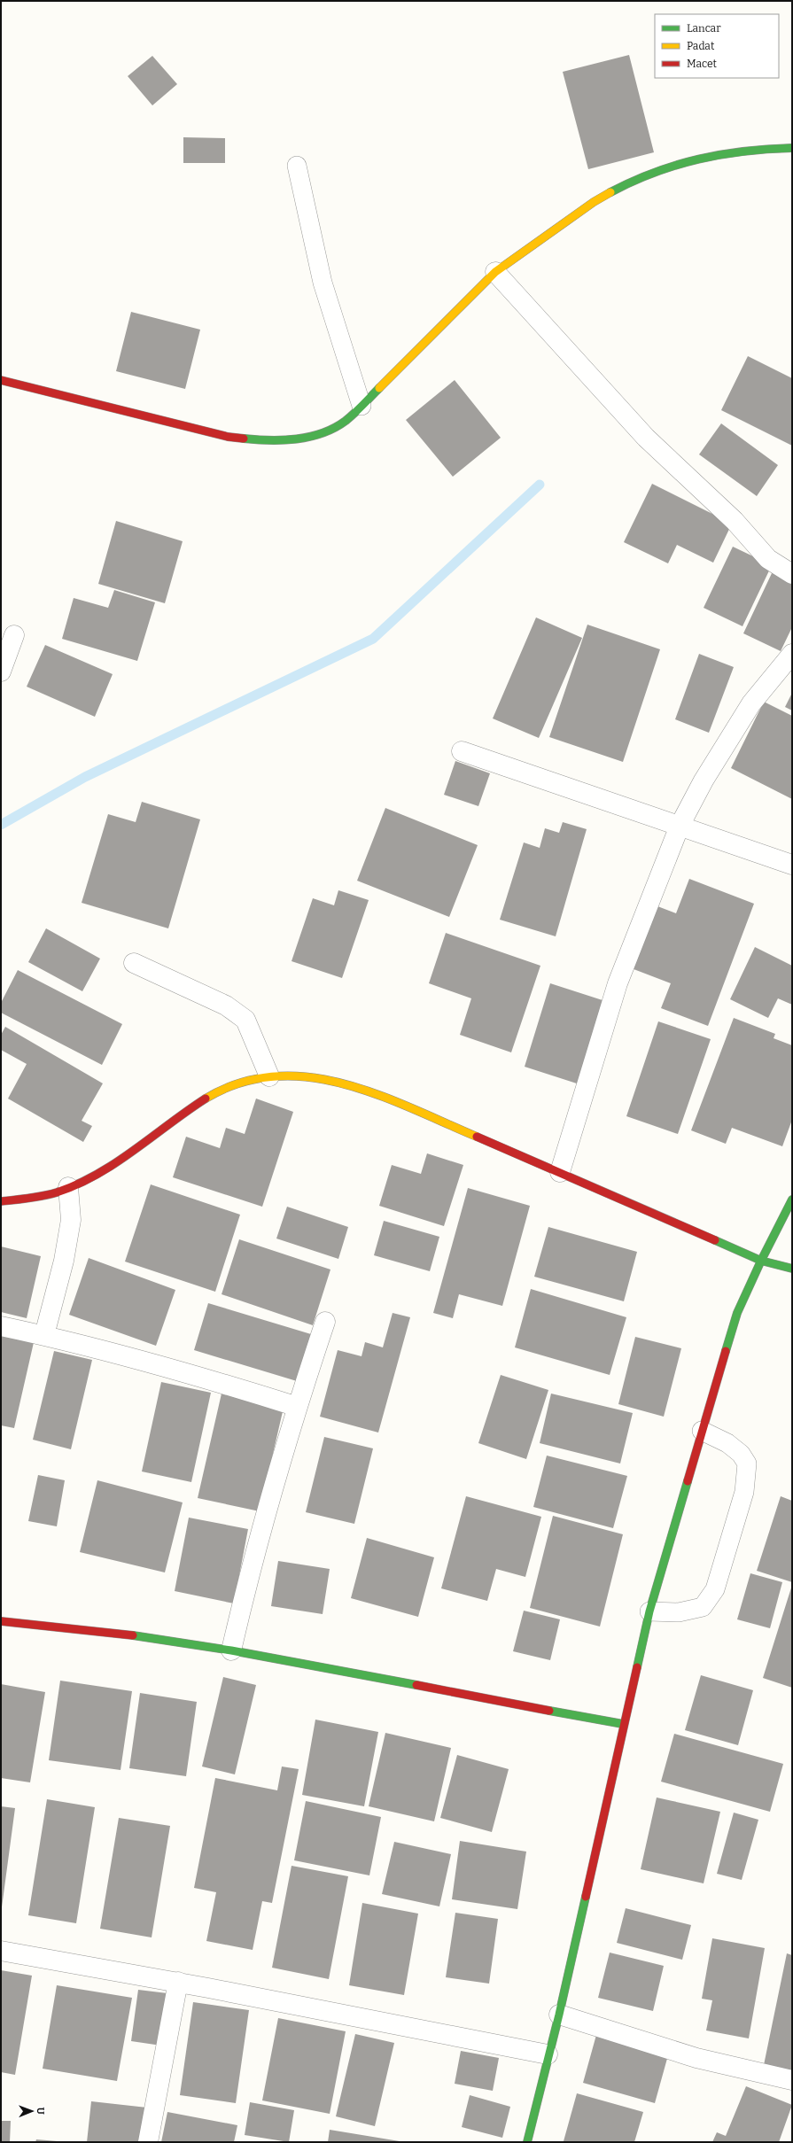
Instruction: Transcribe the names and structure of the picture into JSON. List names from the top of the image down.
{
  "legend": ["Lancar", "Padat", "Macet"],
  "north": "right"
}
